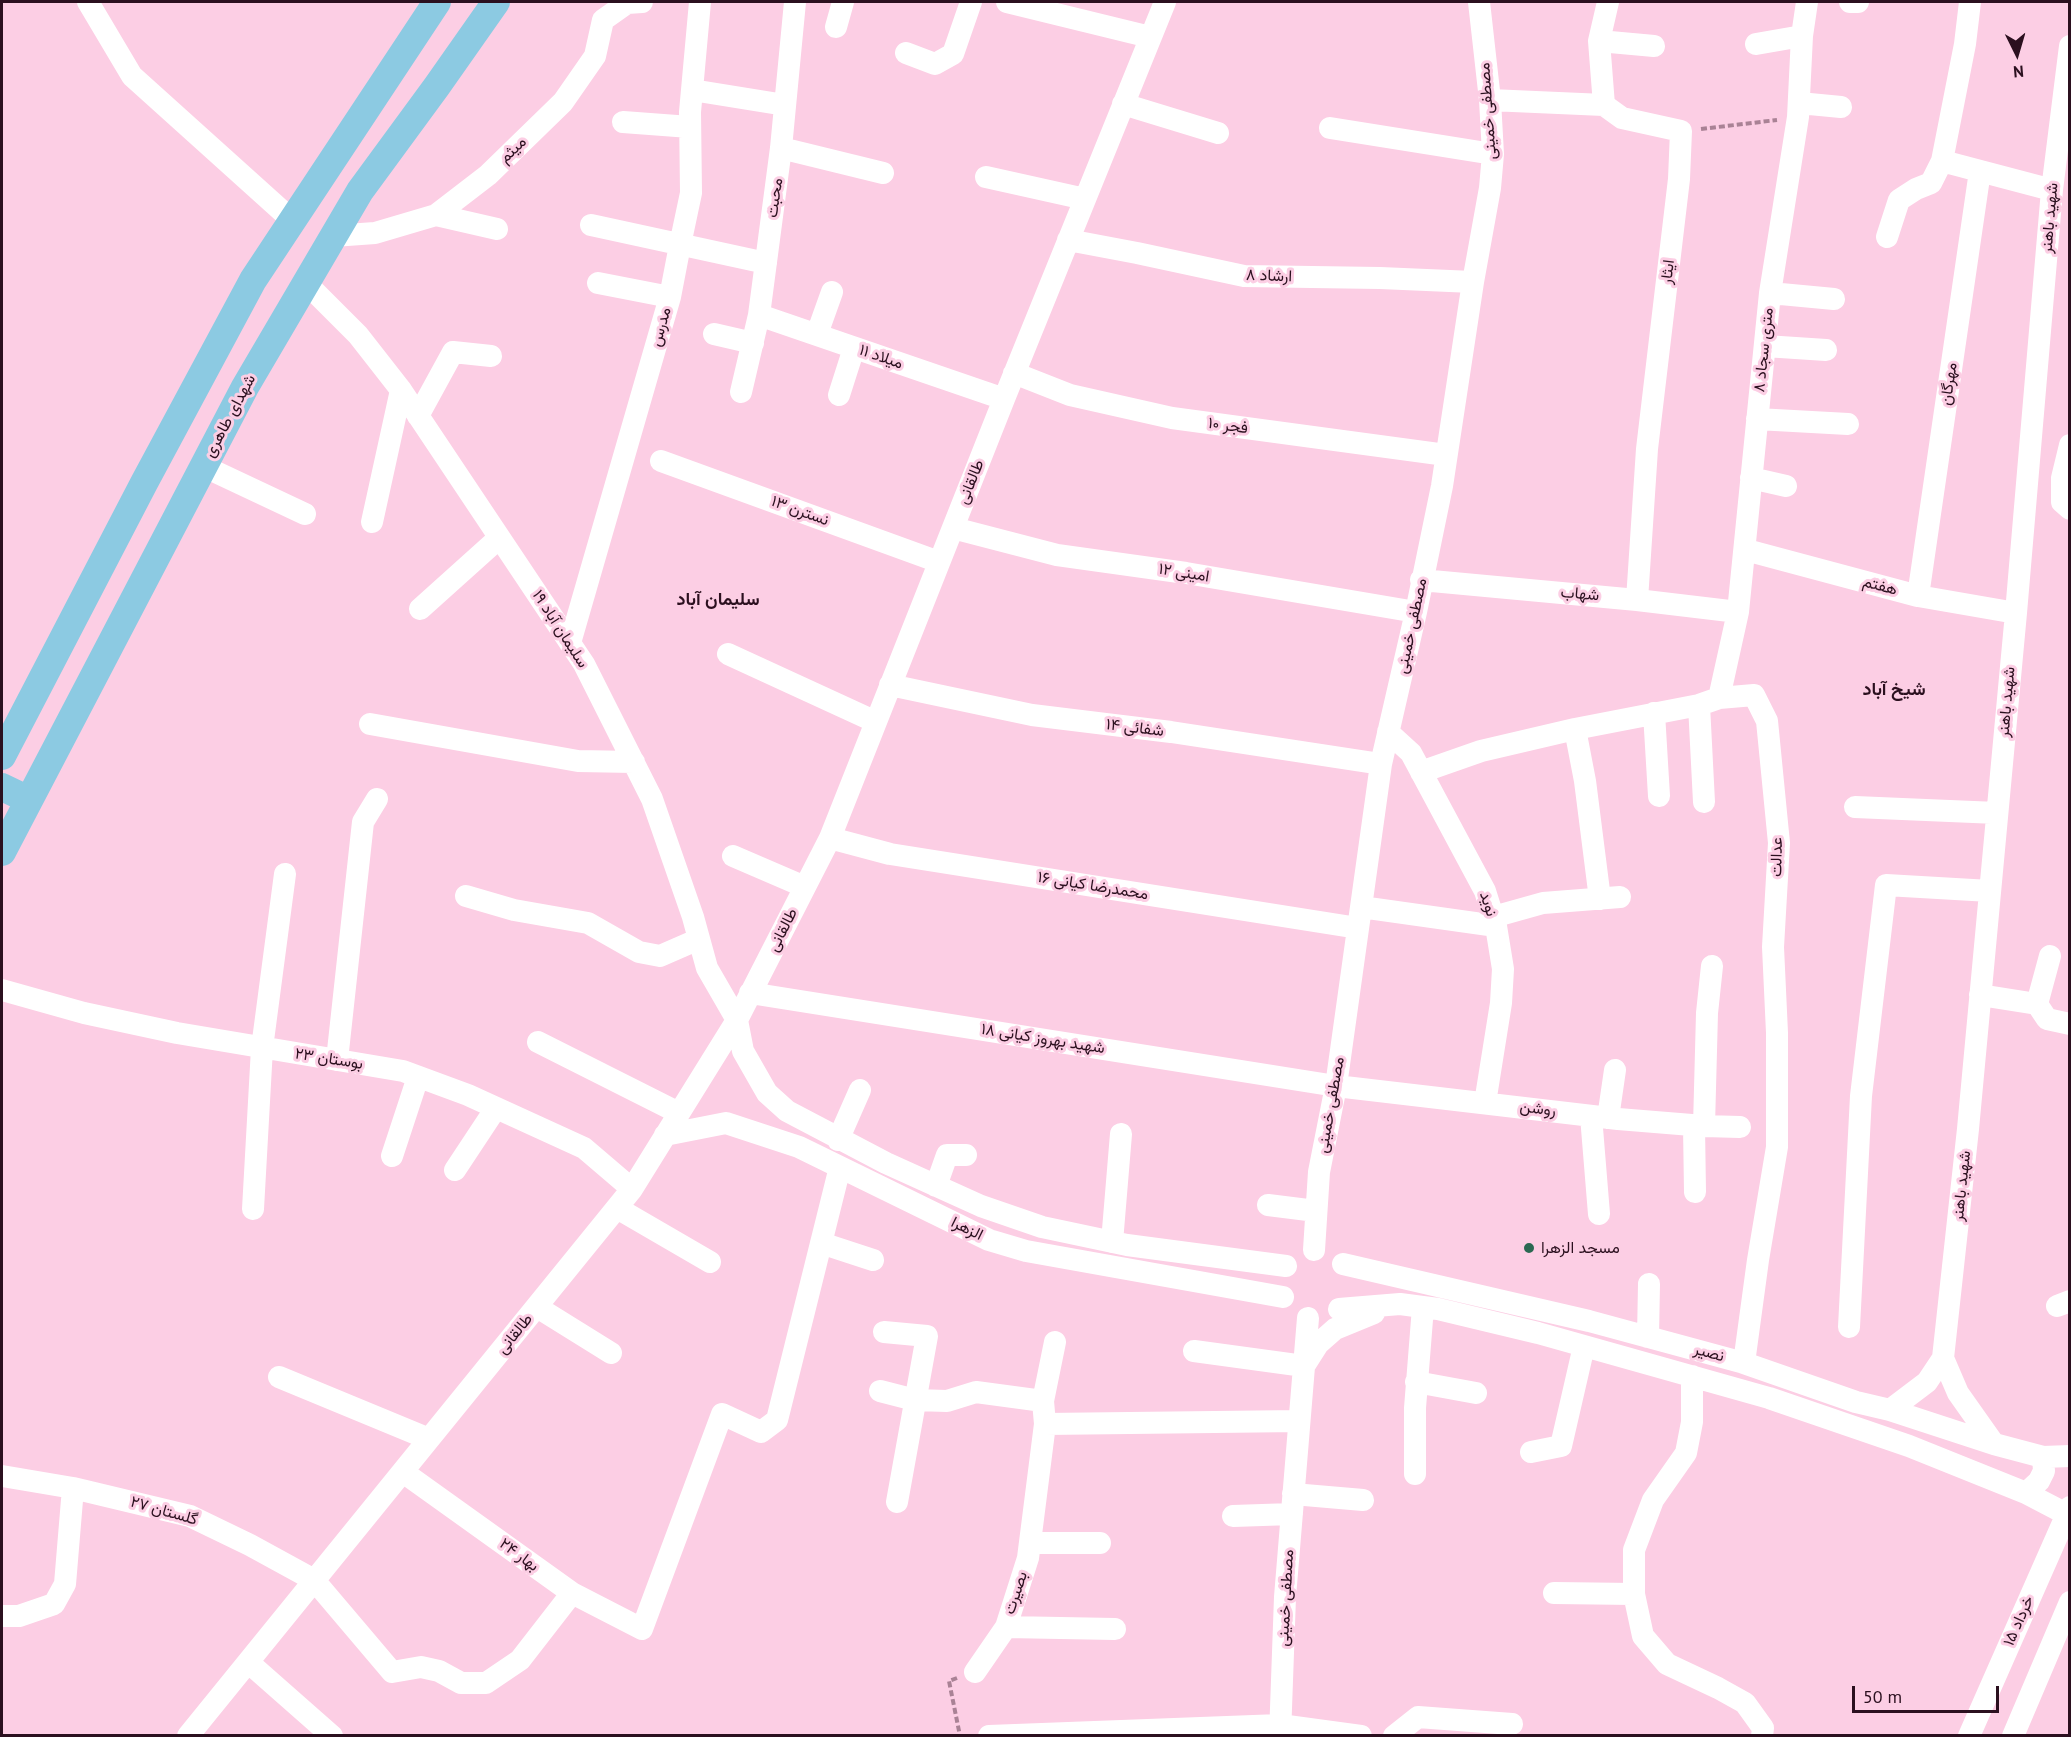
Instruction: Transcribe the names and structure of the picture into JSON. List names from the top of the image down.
{
  "streets": {
    "main road": ["شهدای طاهری"],
    "street": [
      "مصطفی خمینی",
      "میثم",
      "محبت",
      "شهید باهنر",
      "ایثار",
      "ارشاد ۸",
      "مدرس",
      "۸ متری سجاد",
      "میلاد ۱۱",
      "مهرگان",
      "فجر ۱۰",
      "طالقانی",
      "نسترن ۱۳",
      "امینی ۱۲",
      "هفتم",
      "شهاب",
      "سلیمان آباد ۱۹",
      "شفائی ۱۴",
      "عدالت",
      "محمدرضا کیانی ۱۶",
      "نوید",
      "شهید بهروز کیانی ۱۸",
      "بوستان ۲۳",
      "روشن",
      "الزهرا",
      "نصیر",
      "گلستان ۲۷",
      "بهار ۲۴",
      "بصیرت",
      "۱۵ خرداد"
    ]
  },
  "crossings": [
    ["مصطفی خمینی", "ارشاد ۸"],
    ["مصطفی خمینی", "فجر ۱۰"],
    ["مصطفی خمینی", "امینی ۱۲"],
    ["مصطفی خمینی", "شهاب"],
    ["مصطفی خمینی", "شفائی ۱۴"],
    ["مصطفی خمینی", "محمدرضا کیانی ۱۶"],
    ["مصطفی خمینی", "نوید"],
    ["مصطفی خمینی", "شهید بهروز کیانی ۱۸"],
    ["مصطفی خمینی", "روشن"],
    ["مصطفی خمینی", "الزهرا"],
    ["مصطفی خمینی", "نصیر"],
    ["میثم", "شهدای طاهری"],
    ["محبت", "میلاد ۱۱"],
    ["شهید باهنر", "هفتم"],
    ["ایثار", "شهاب"],
    ["ارشاد ۸", "طالقانی"],
    ["مدرس", "سلیمان آباد ۱۹"],
    ["۸ متری سجاد", "هفتم"],
    ["۸ متری سجاد", "شهاب"],
    ["۸ متری سجاد", "عدالت"],
    ["میلاد ۱۱", "طالقانی"],
    ["مهرگان", "هفتم"],
    ["شهدای طاهری", "سلیمان آباد ۱۹"],
    ["فجر ۱۰", "طالقانی"],
    ["طالقانی", "نسترن ۱۳"],
    ["طالقانی", "امینی ۱۲"],
    ["طالقانی", "سلیمان آباد ۱۹"],
    ["طالقانی", "شفائی ۱۴"],
    ["طالقانی", "محمدرضا کیانی ۱۶"],
    ["طالقانی", "شهید بهروز کیانی ۱۸"],
    ["طالقانی", "بوستان ۲۳"],
    ["طالقانی", "الزهرا"],
    ["طالقانی", "گلستان ۲۷"],
    ["طالقانی", "بهار ۲۴"],
    ["سلیمان آباد ۱۹", "الزهرا"],
    ["عدالت", "نوید"],
    ["عدالت", "نصیر"],
    ["محمدرضا کیانی ۱۶", "نوید"],
    ["نوید", "روشن"],
    ["شهید بهروز کیانی ۱۸", "روشن"],
    ["الزهرا", "نصیر"]
  ],
  "districts": ["سلیمان آباد", "شیخ آباد"],
  "places": ["مسجد الزهرا"],
  "scale_bar": "50 m",
  "north": "bottom"
}
